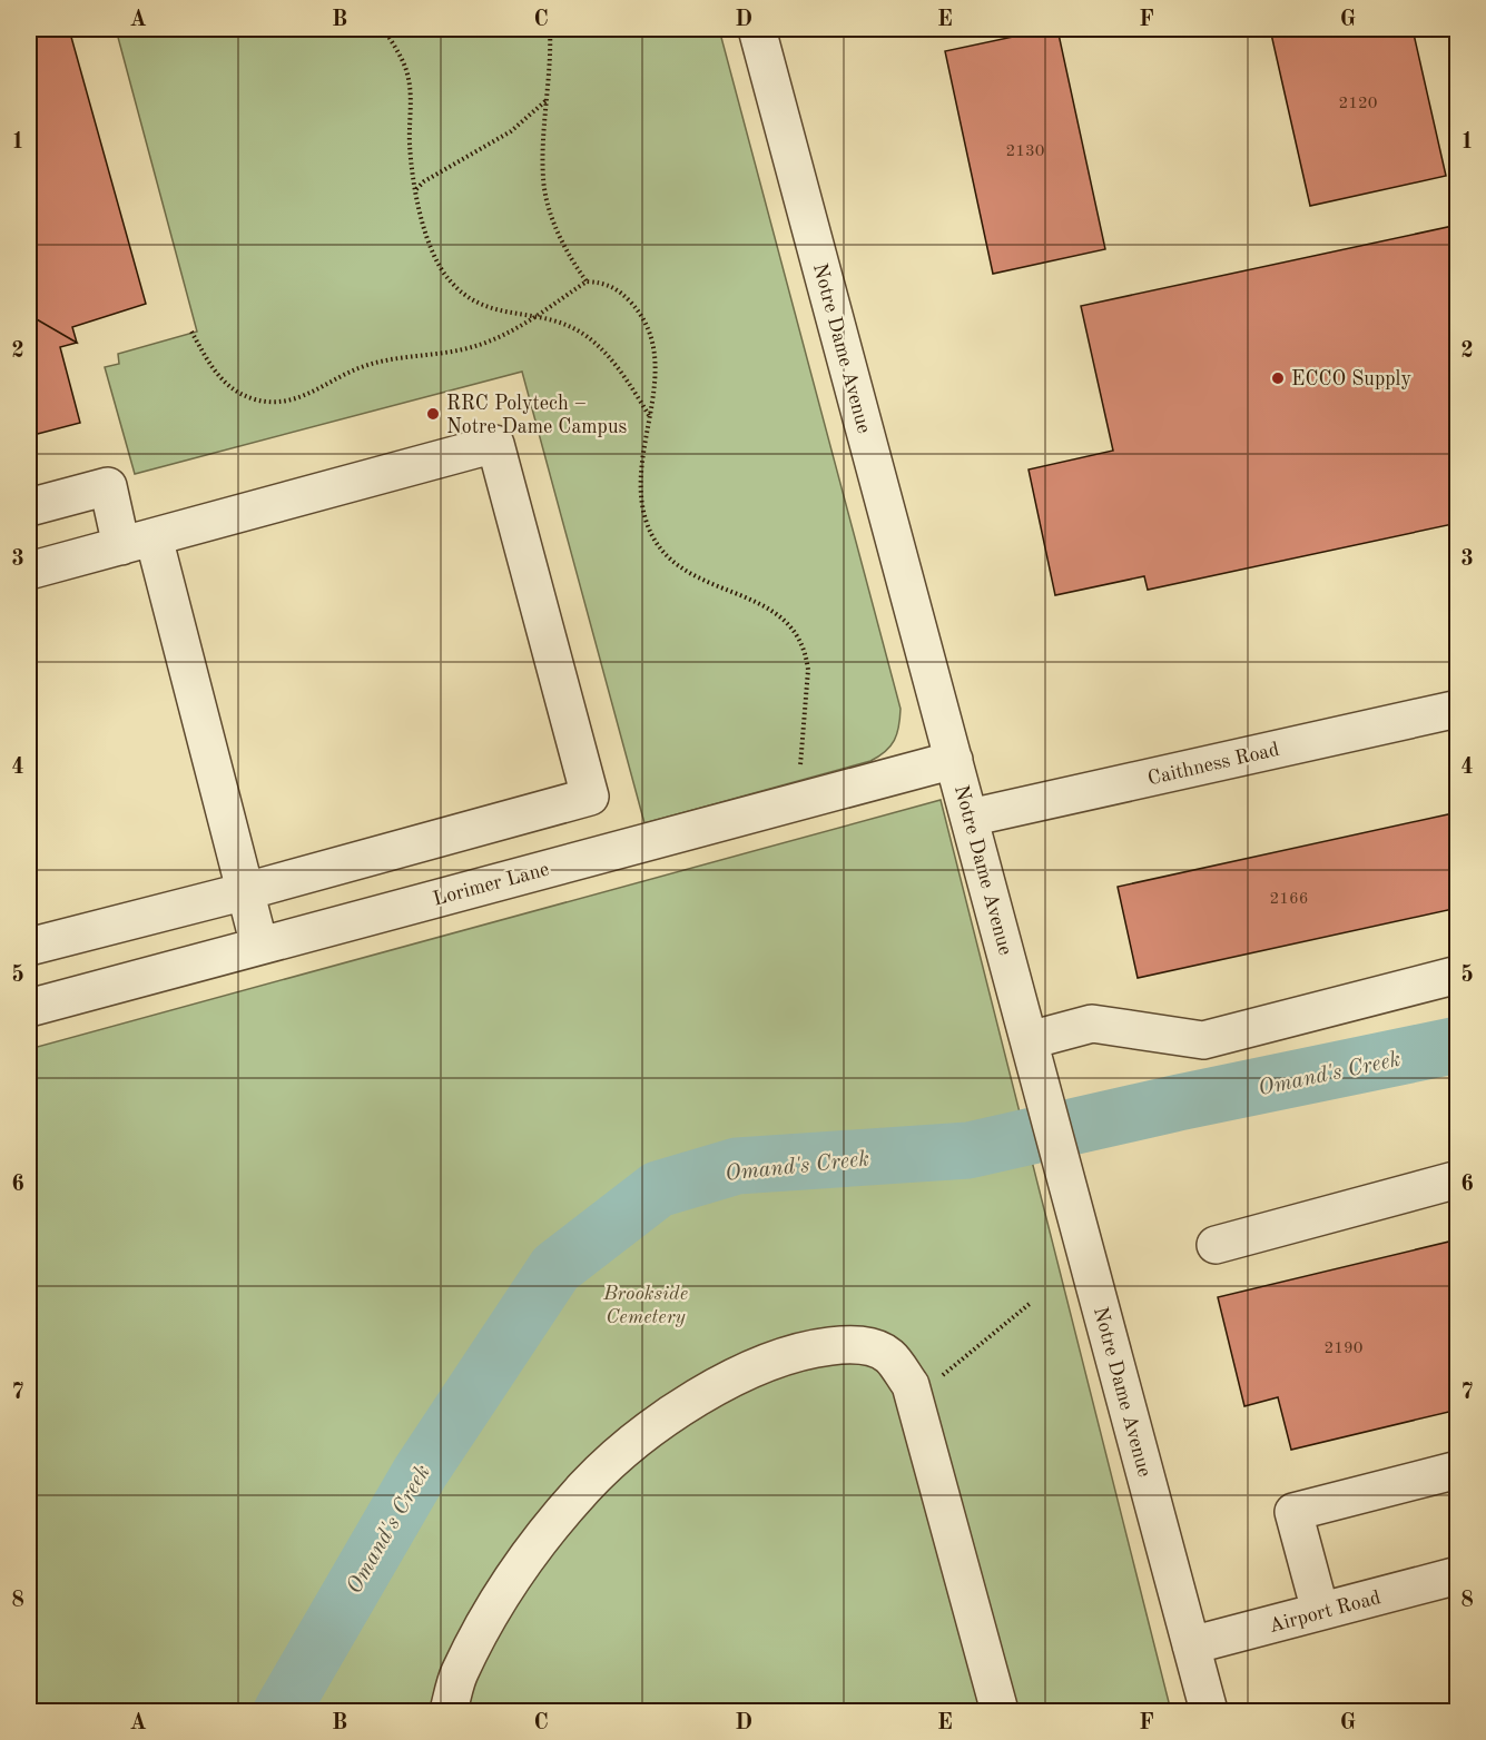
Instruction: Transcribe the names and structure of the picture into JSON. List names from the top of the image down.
{
  "streets": {
    "street": [
      "Notre Dame Avenue",
      "Caithness Road",
      "Lorimer Lane",
      "Airport Road"
    ]
  },
  "crossings": [
    ["Notre Dame Avenue", "Caithness Road"],
    ["Notre Dame Avenue", "Lorimer Lane"],
    ["Notre Dame Avenue", "Airport Road"]
  ],
  "water": ["Omand's Creek"],
  "parks": ["Brookside Cemetery"],
  "places": ["ECCO Supply", "RRC Polytech – Notre Dame Campus"],
  "house_numbers": [
    "2120",
    "2130",
    "2166",
    "2190"
  ],
  "grid": {
    "columns": [
      "A",
      "B",
      "C",
      "D",
      "E",
      "F",
      "G"
    ],
    "rows": [
      "1",
      "2",
      "3",
      "4",
      "5",
      "6",
      "7",
      "8"
    ]
  }
}
